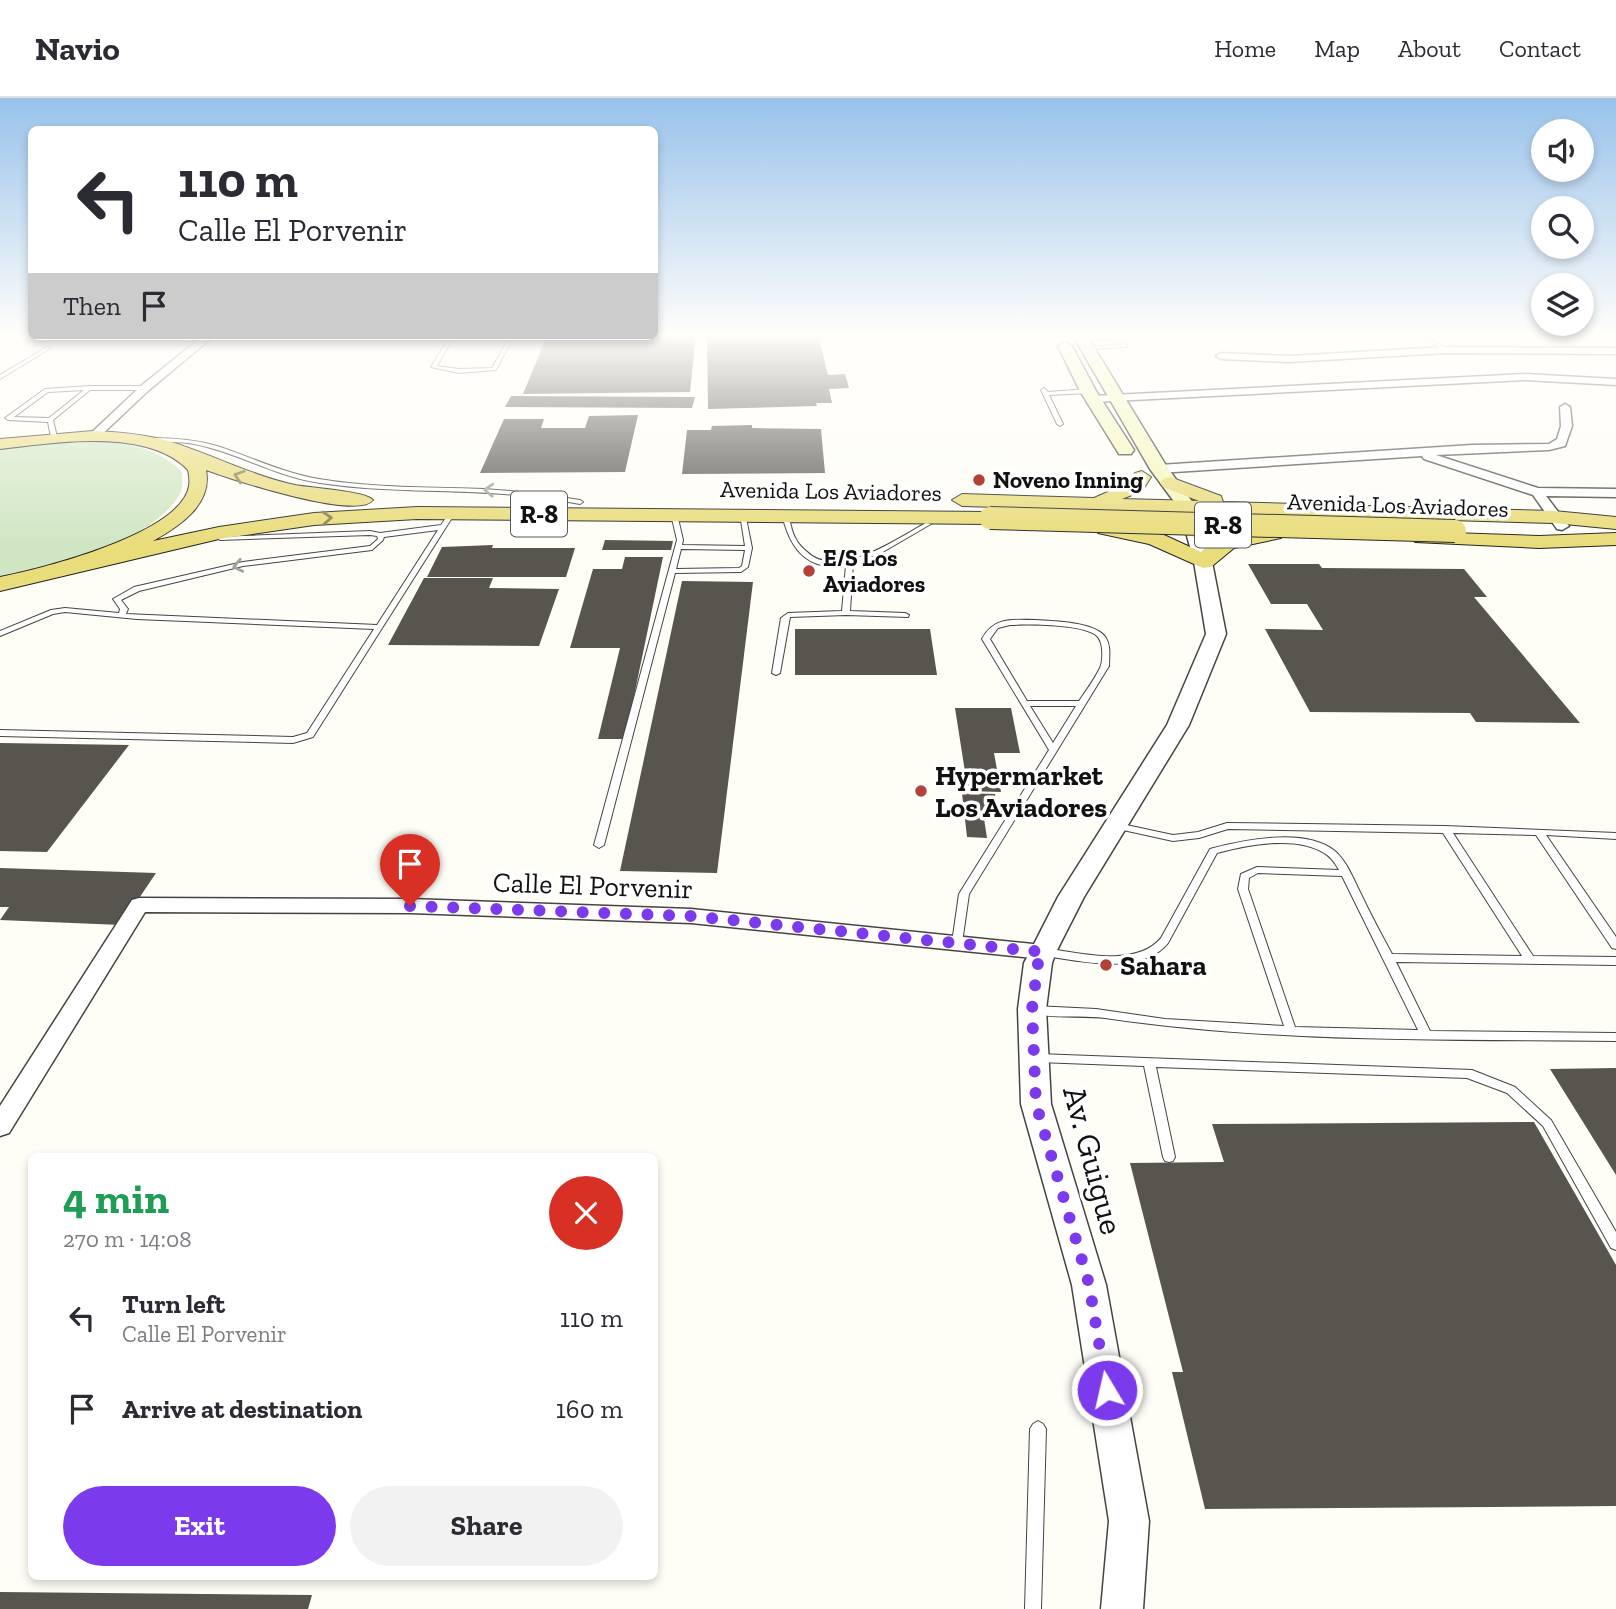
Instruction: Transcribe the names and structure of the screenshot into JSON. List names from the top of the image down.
{
  "streets": {
    "main road": ["Avenida Los Aviadores", "R-8"],
    "street": ["Calle El Porvenir", "Av. Guigue"]
  },
  "crossings": [
    ["Avenida Los Aviadores", "R-8"],
    ["R-8", "Av. Guigue"],
    ["Calle El Porvenir", "Av. Guigue"]
  ],
  "places": [
    "Noveno Inning",
    "E/S Los Aviadores",
    "Hypermarket Los Aviadores",
    "Sahara"
  ],
  "page": {
    "header": "Navio",
    "nav": [
      "Home",
      "Map",
      "About",
      "Contact"
    ],
    "turn": ["110 m", "Calle El Porvenir"],
    "then": "Then",
    "heading": ["4 min", "270 m · 14:08"],
    "list": [
      {
        "name": "Turn left",
        "note": "Calle El Porvenir",
        "value": "110 m"
      },
      {
        "name": "Arrive at destination",
        "value": "160 m"
      }
    ],
    "buttons": ["Exit", "Share"]
  }
}
